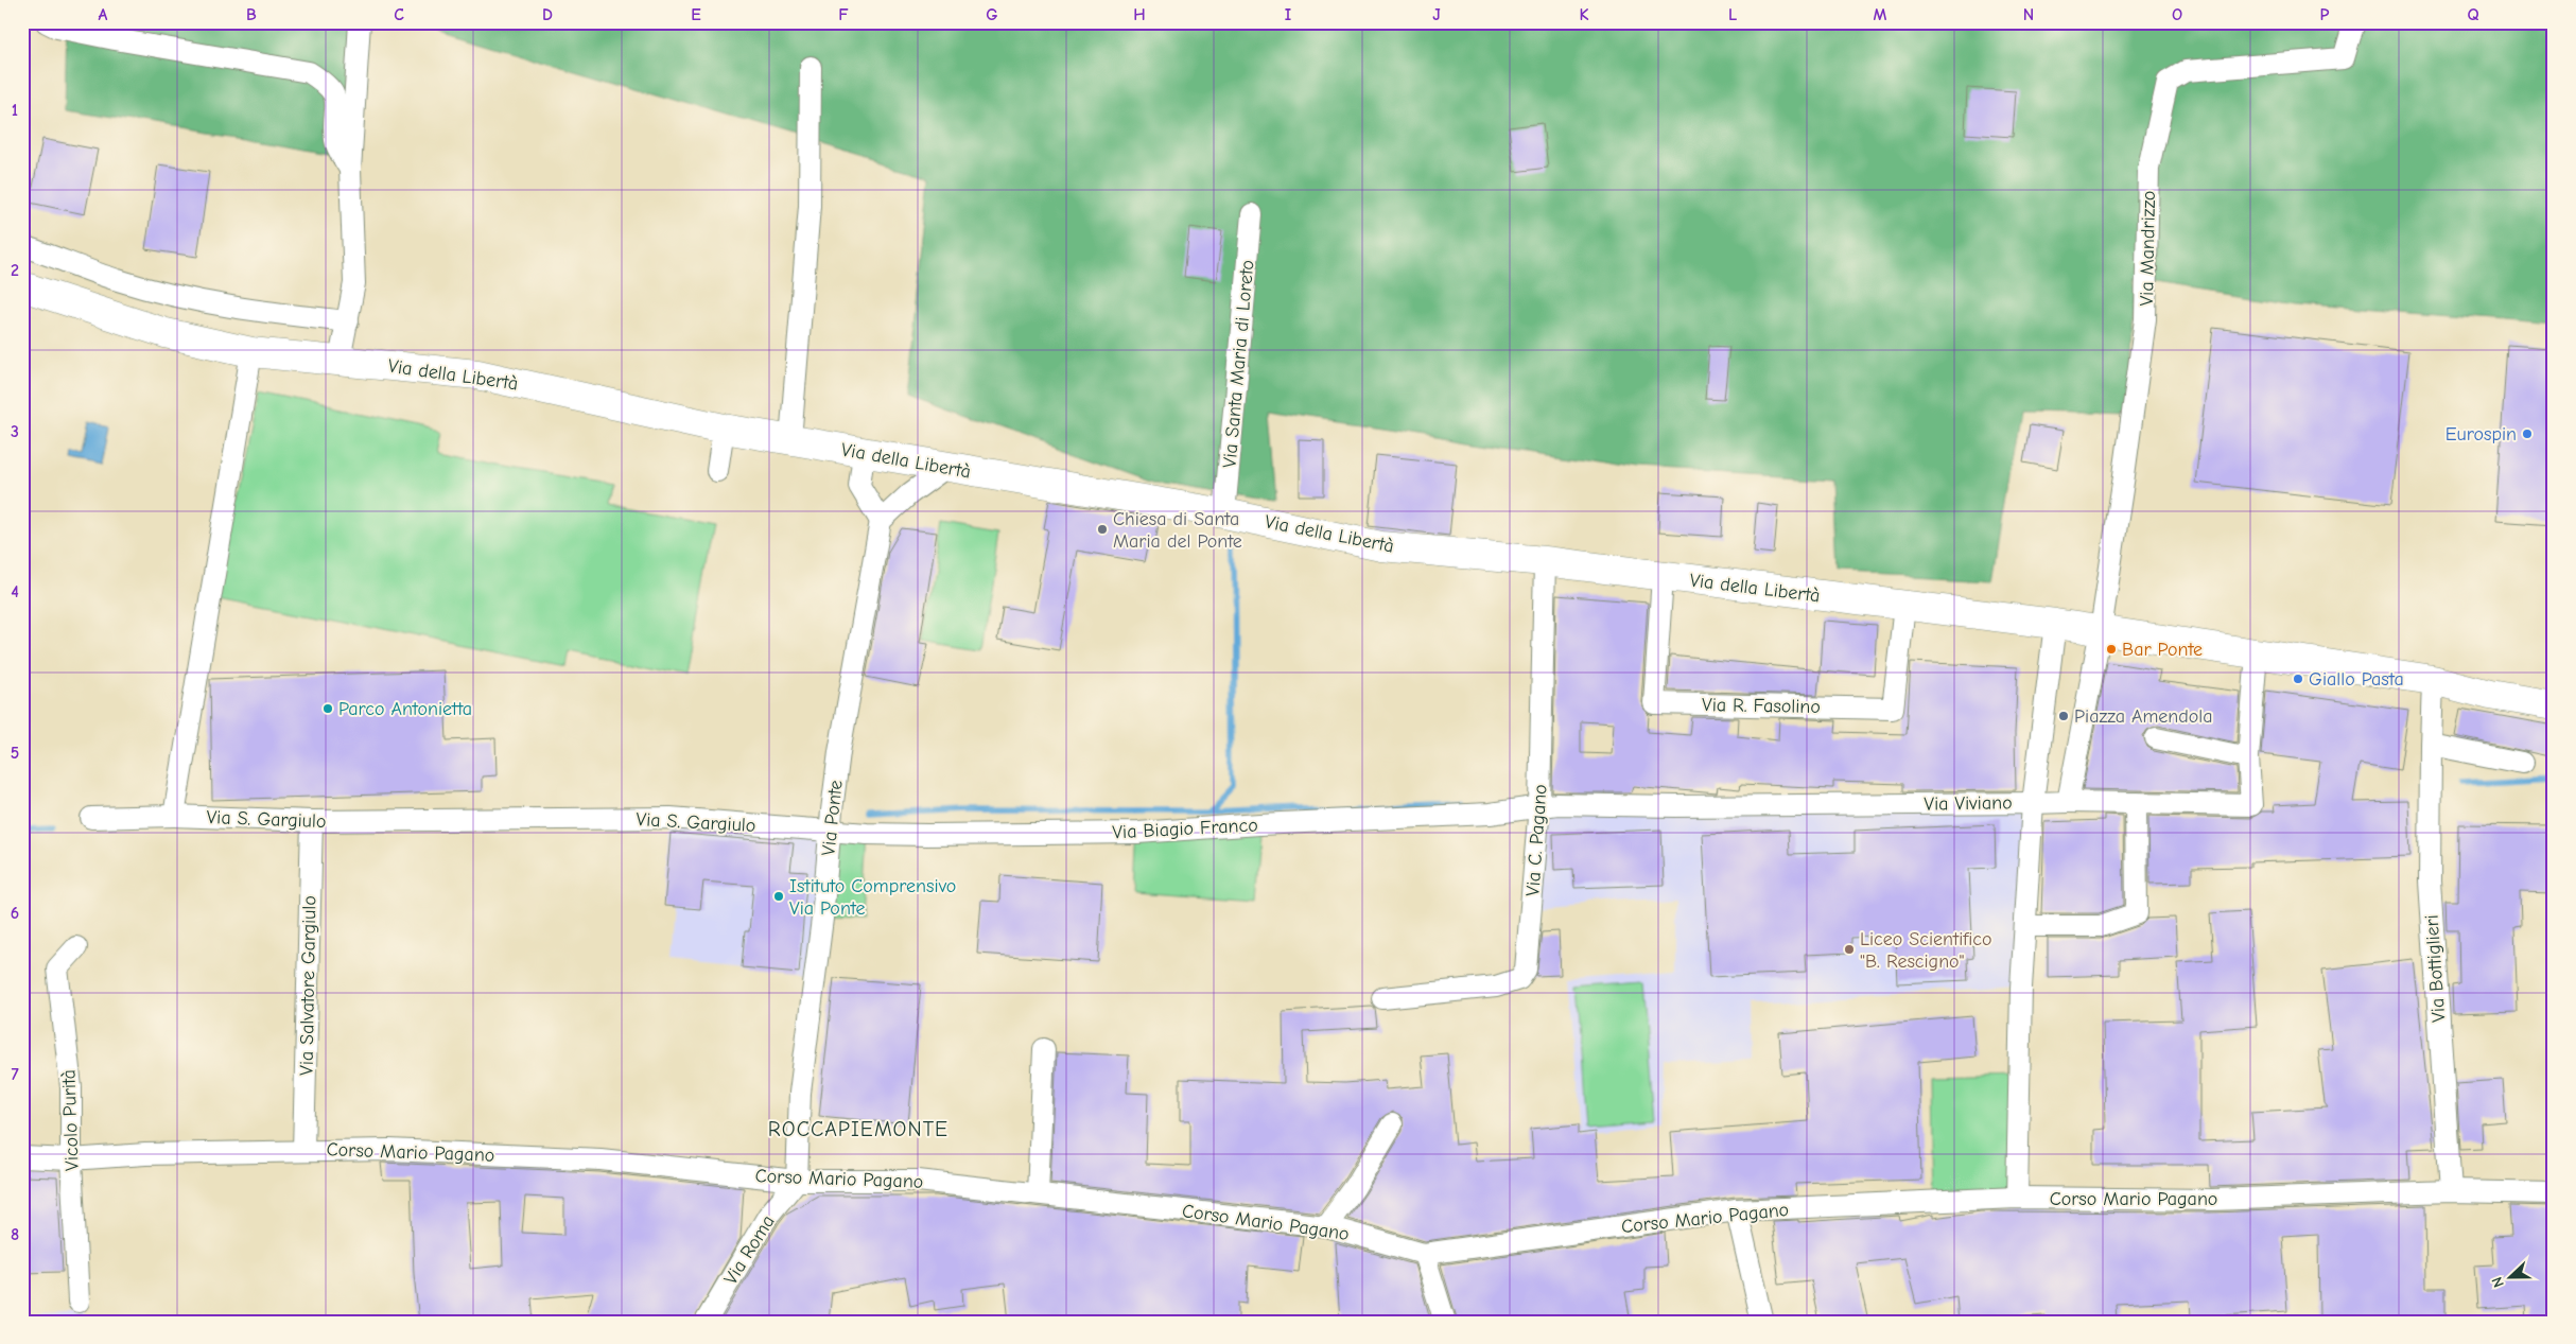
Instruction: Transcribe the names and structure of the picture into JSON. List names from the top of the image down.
{
  "streets": {
    "main road": ["Via della Libertà"],
    "street": [
      "Via Mandrizzo",
      "Via Santa Maria di Loreto",
      "Via R. Fasolino",
      "Via Viviano",
      "Via Ponte",
      "Via S. Gargiulo",
      "Via Biagio Franco",
      "Via C. Pagano",
      "Via Bottiglieri",
      "Via Salvatore Gargiulo",
      "Vicolo Purità",
      "Corso Mario Pagano",
      "Via Roma"
    ]
  },
  "crossings": [
    ["Via Mandrizzo", "Via della Libertà"],
    ["Via Santa Maria di Loreto", "Via della Libertà"],
    ["Via della Libertà", "Via R. Fasolino"],
    ["Via della Libertà", "Via C. Pagano"],
    ["Via della Libertà", "Via Bottiglieri"],
    ["Via Viviano", "Via Biagio Franco"],
    ["Via Viviano", "Via C. Pagano"],
    ["Via Viviano", "Corso Mario Pagano"],
    ["Via Ponte", "Via S. Gargiulo"],
    ["Via Ponte", "Via Biagio Franco"],
    ["Via Ponte", "Corso Mario Pagano"],
    ["Via Ponte", "Via Roma"],
    ["Via S. Gargiulo", "Via Biagio Franco"],
    ["Via S. Gargiulo", "Via Salvatore Gargiulo"],
    ["Via Biagio Franco", "Via C. Pagano"],
    ["Via Bottiglieri", "Corso Mario Pagano"],
    ["Via Salvatore Gargiulo", "Corso Mario Pagano"],
    ["Vicolo Purità", "Corso Mario Pagano"],
    ["Corso Mario Pagano", "Via Roma"]
  ],
  "districts": ["ROCCAPIEMONTE"],
  "places": [
    "Eurospin",
    "Chiesa di Santa Maria del Ponte",
    "Bar Ponte",
    "Giallo Pasta",
    "Parco Antonietta",
    "Piazza Amendola",
    "Istituto Comprensivo Via Ponte",
    "Liceo Scientifico \"B. Rescigno\""
  ],
  "north": "left",
  "grid": {
    "columns": [
      "A",
      "B",
      "C",
      "D",
      "E",
      "F",
      "G",
      "H",
      "I",
      "J",
      "K",
      "L",
      "M",
      "N",
      "O",
      "P",
      "Q"
    ],
    "rows": [
      "1",
      "2",
      "3",
      "4",
      "5",
      "6",
      "7",
      "8"
    ]
  }
}
